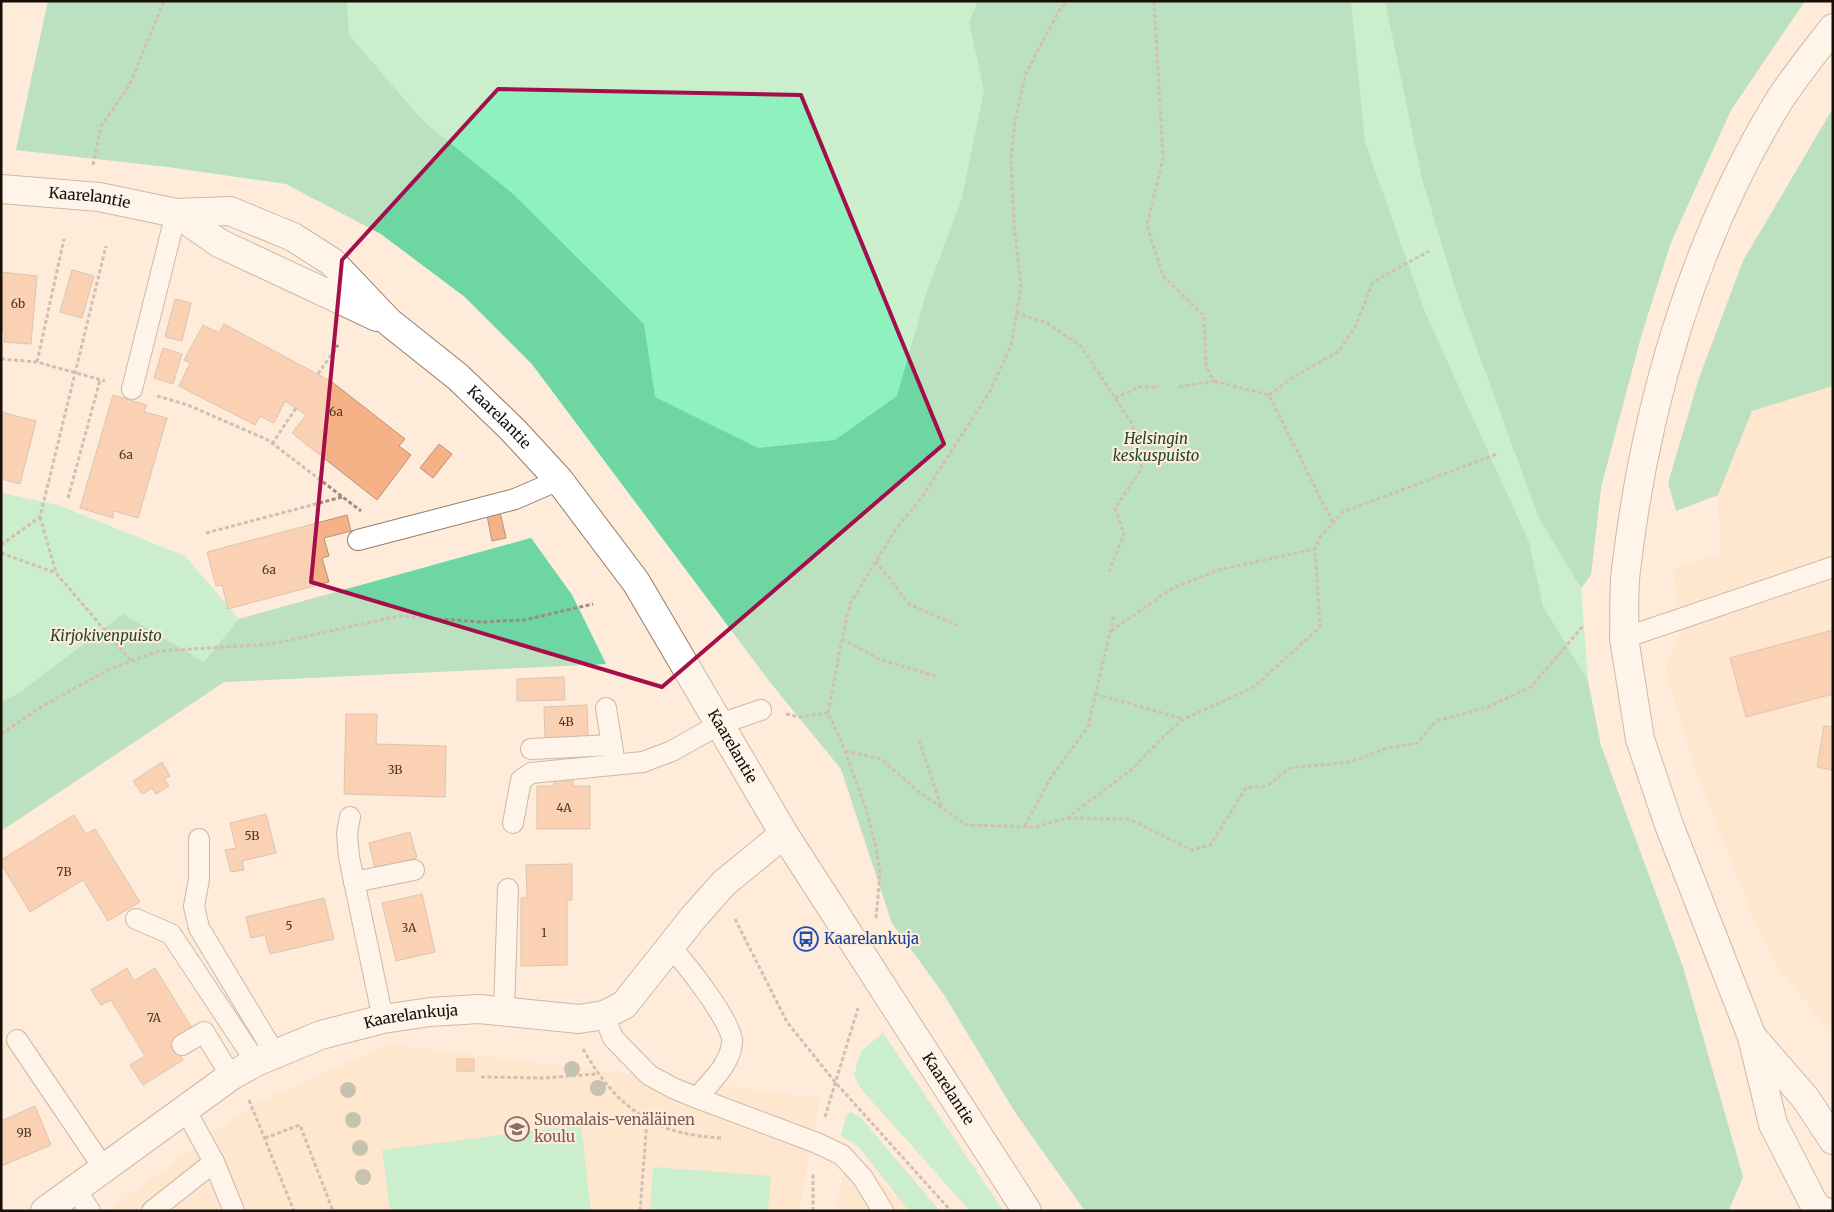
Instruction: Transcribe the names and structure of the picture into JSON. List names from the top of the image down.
{
  "streets": {
    "main road": ["Kaarelantie", "Kaarelankuja"]
  },
  "crossings": [
    ["Kaarelantie", "Kaarelankuja"]
  ],
  "parks": ["Helsingin keskuspuisto", "Kirjokivenpuisto"],
  "places": {
    "bus stop": ["Kaarelankuja"],
    "school or university": ["Suomalais-venäläinen koulu"]
  },
  "house_numbers": [
    "6b",
    "6a",
    "6a",
    "6a",
    "4B",
    "3B",
    "4A",
    "5B",
    "7B",
    "5",
    "3A",
    "1",
    "7A",
    "9B"
  ]
}
